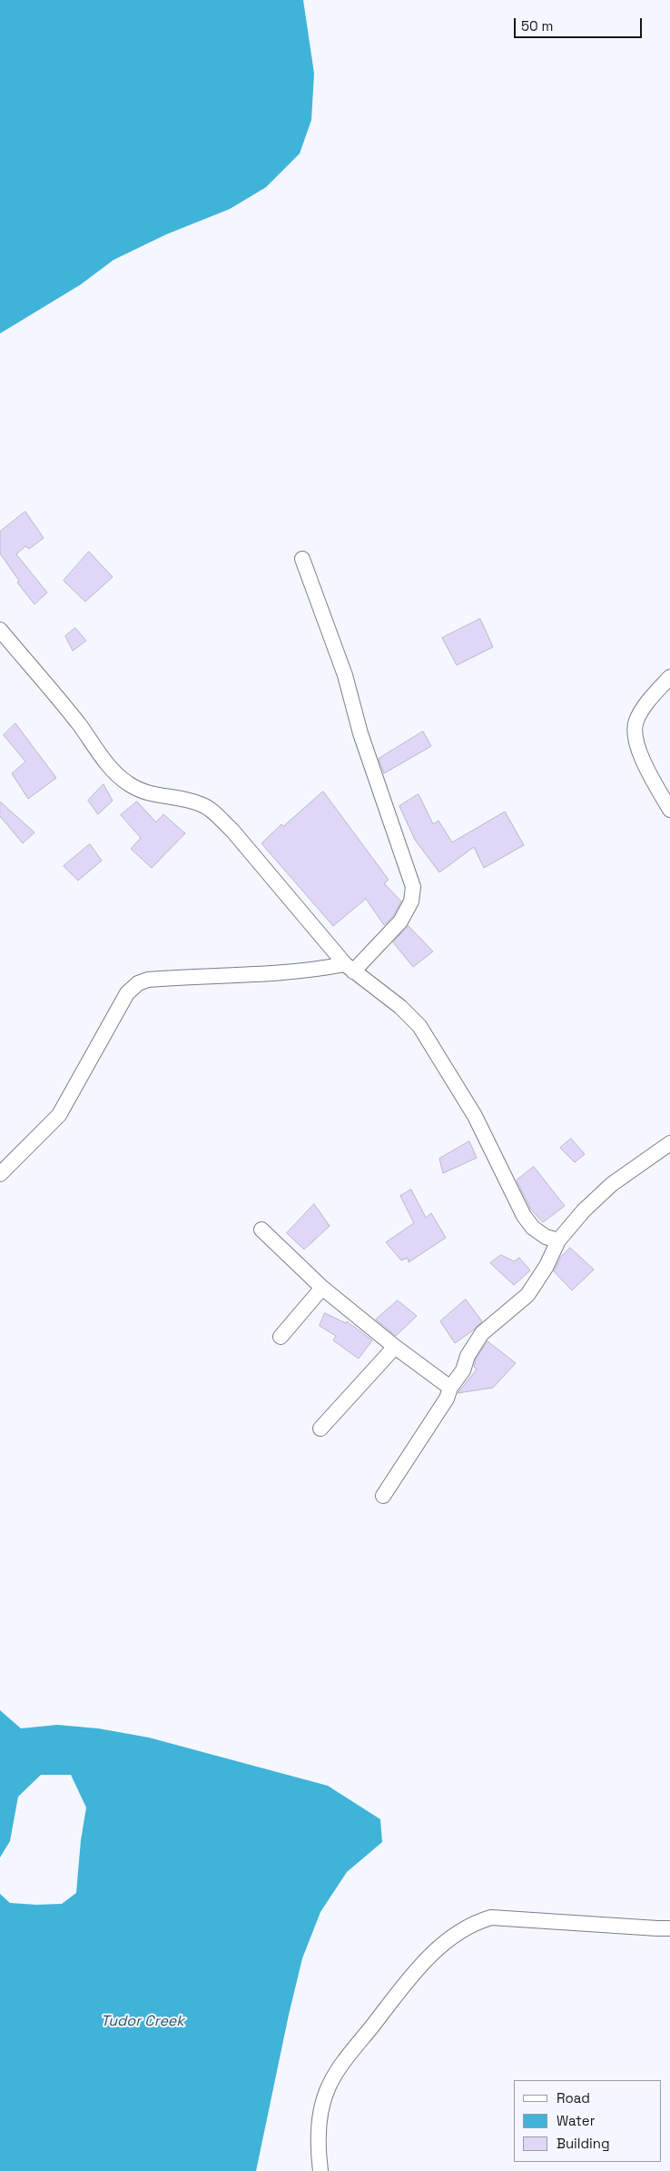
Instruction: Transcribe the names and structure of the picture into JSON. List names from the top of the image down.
{
  "water": ["Tudor Creek"],
  "legend": ["Road", "Water", "Building"],
  "scale_bar": "50 m"
}
